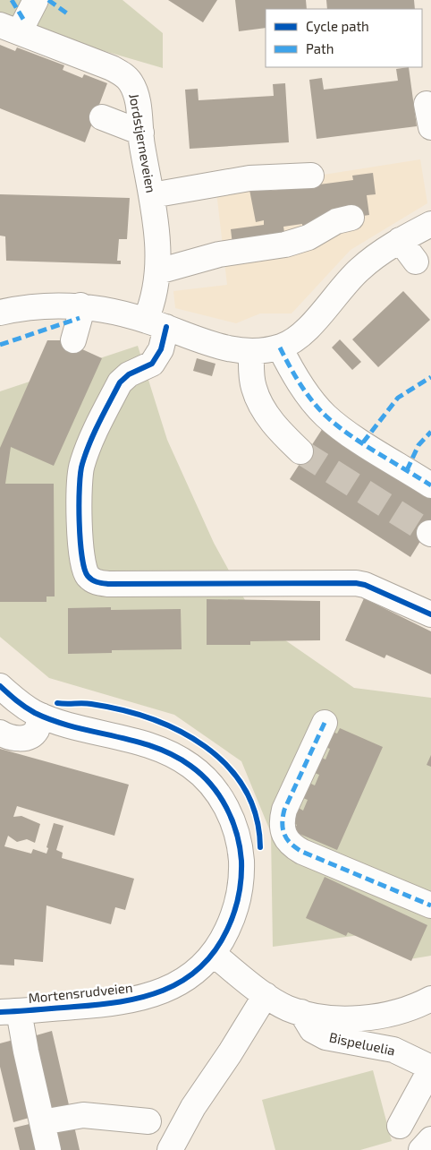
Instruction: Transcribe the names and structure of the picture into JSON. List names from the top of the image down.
{
  "streets": {
    "street": ["Jordstjerneveien", "Mortensrudveien", "Bispeluelia"]
  },
  "crossings": [
    ["Mortensrudveien", "Bispeluelia"]
  ],
  "legend": ["Cycle path", "Path"]
}
